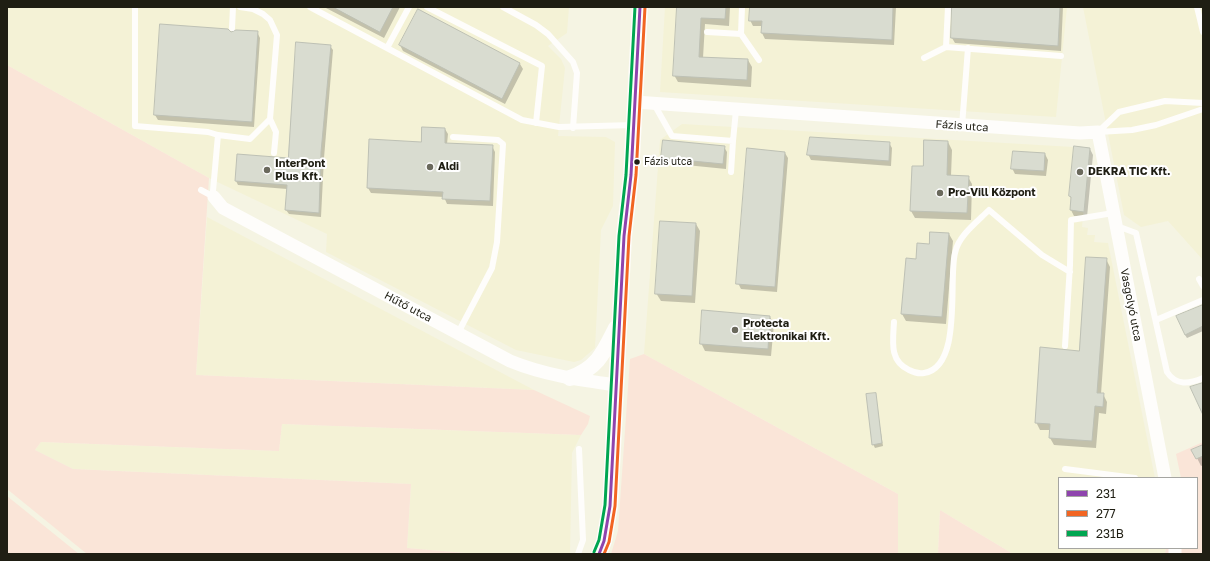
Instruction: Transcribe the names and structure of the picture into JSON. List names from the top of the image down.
{
  "streets": {
    "street": ["Fázis utca", "Vasgolyó utca", "Hűtő utca"]
  },
  "crossings": [
    ["Fázis utca", "Vasgolyó utca"]
  ],
  "places": [
    "Fázis utca",
    "Aldi",
    "InterPont Plus Kft.",
    "DEKRA TIC Kft.",
    "Pro-Vill Központ",
    "Protecta Elektronikai Kft."
  ],
  "lines": ["transit line 231", "transit line 277", "transit line 231B"],
  "legend": ["231", "277", "231B"]
}
